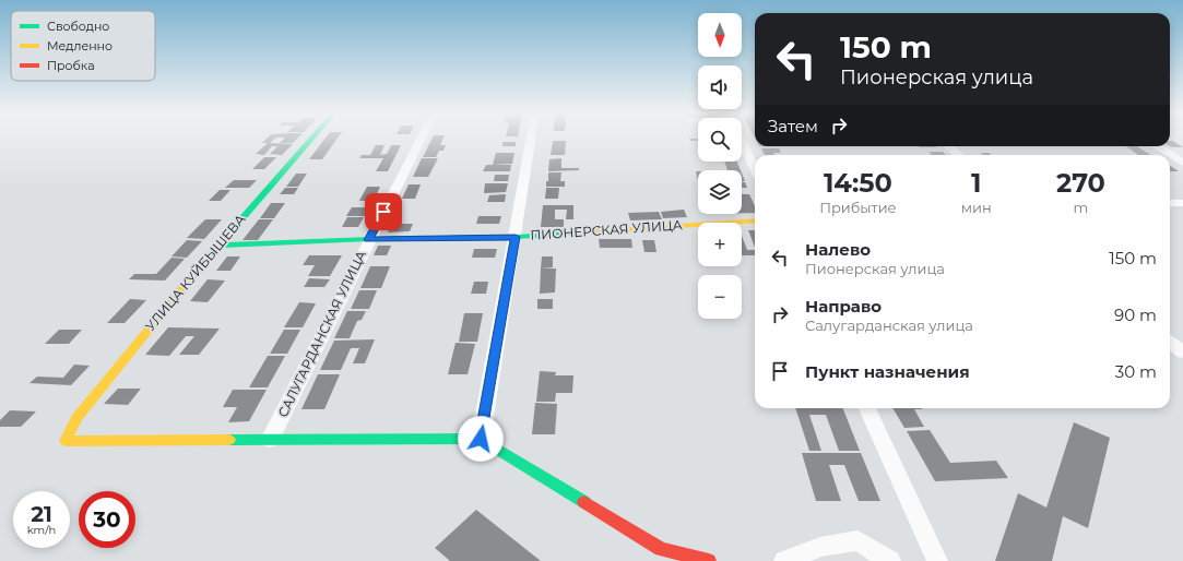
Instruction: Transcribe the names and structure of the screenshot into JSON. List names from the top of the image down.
{
  "streets": {
    "street": ["ПИОНЕРСКАЯ УЛИЦА", "УЛИЦА КУЙБЫШЕВА", "САЛУГАРДАНСКАЯ УЛИЦА"]
  },
  "crossings": [
    ["ПИОНЕРСКАЯ УЛИЦА", "УЛИЦА КУЙБЫШЕВА"],
    ["ПИОНЕРСКАЯ УЛИЦА", "САЛУГАРДАНСКАЯ УЛИЦА"],
    ["УЛИЦА КУЙБЫШЕВА", "САЛУГАРДАНСКАЯ УЛИЦА"]
  ],
  "legend": ["Свободно", "Медленно", "Пробка"],
  "north": "bottom",
  "page": {
    "map_buttons": ["+", "−"],
    "turn": ["150 m", "Пионерская улица"],
    "then": "Затем",
    "eta": [
      "14:50",
      "Прибытие",
      "1",
      "мин",
      "270",
      "m"
    ],
    "list": [
      {
        "name": "Налево",
        "note": "Пионерская улица",
        "value": "150 m"
      },
      {
        "name": "Направо",
        "note": "Салугарданская улица",
        "value": "90 m"
      },
      {
        "name": "Пункт назначения",
        "value": "30 m"
      }
    ],
    "speed": "21 km/h",
    "limit": "30"
  }
}
